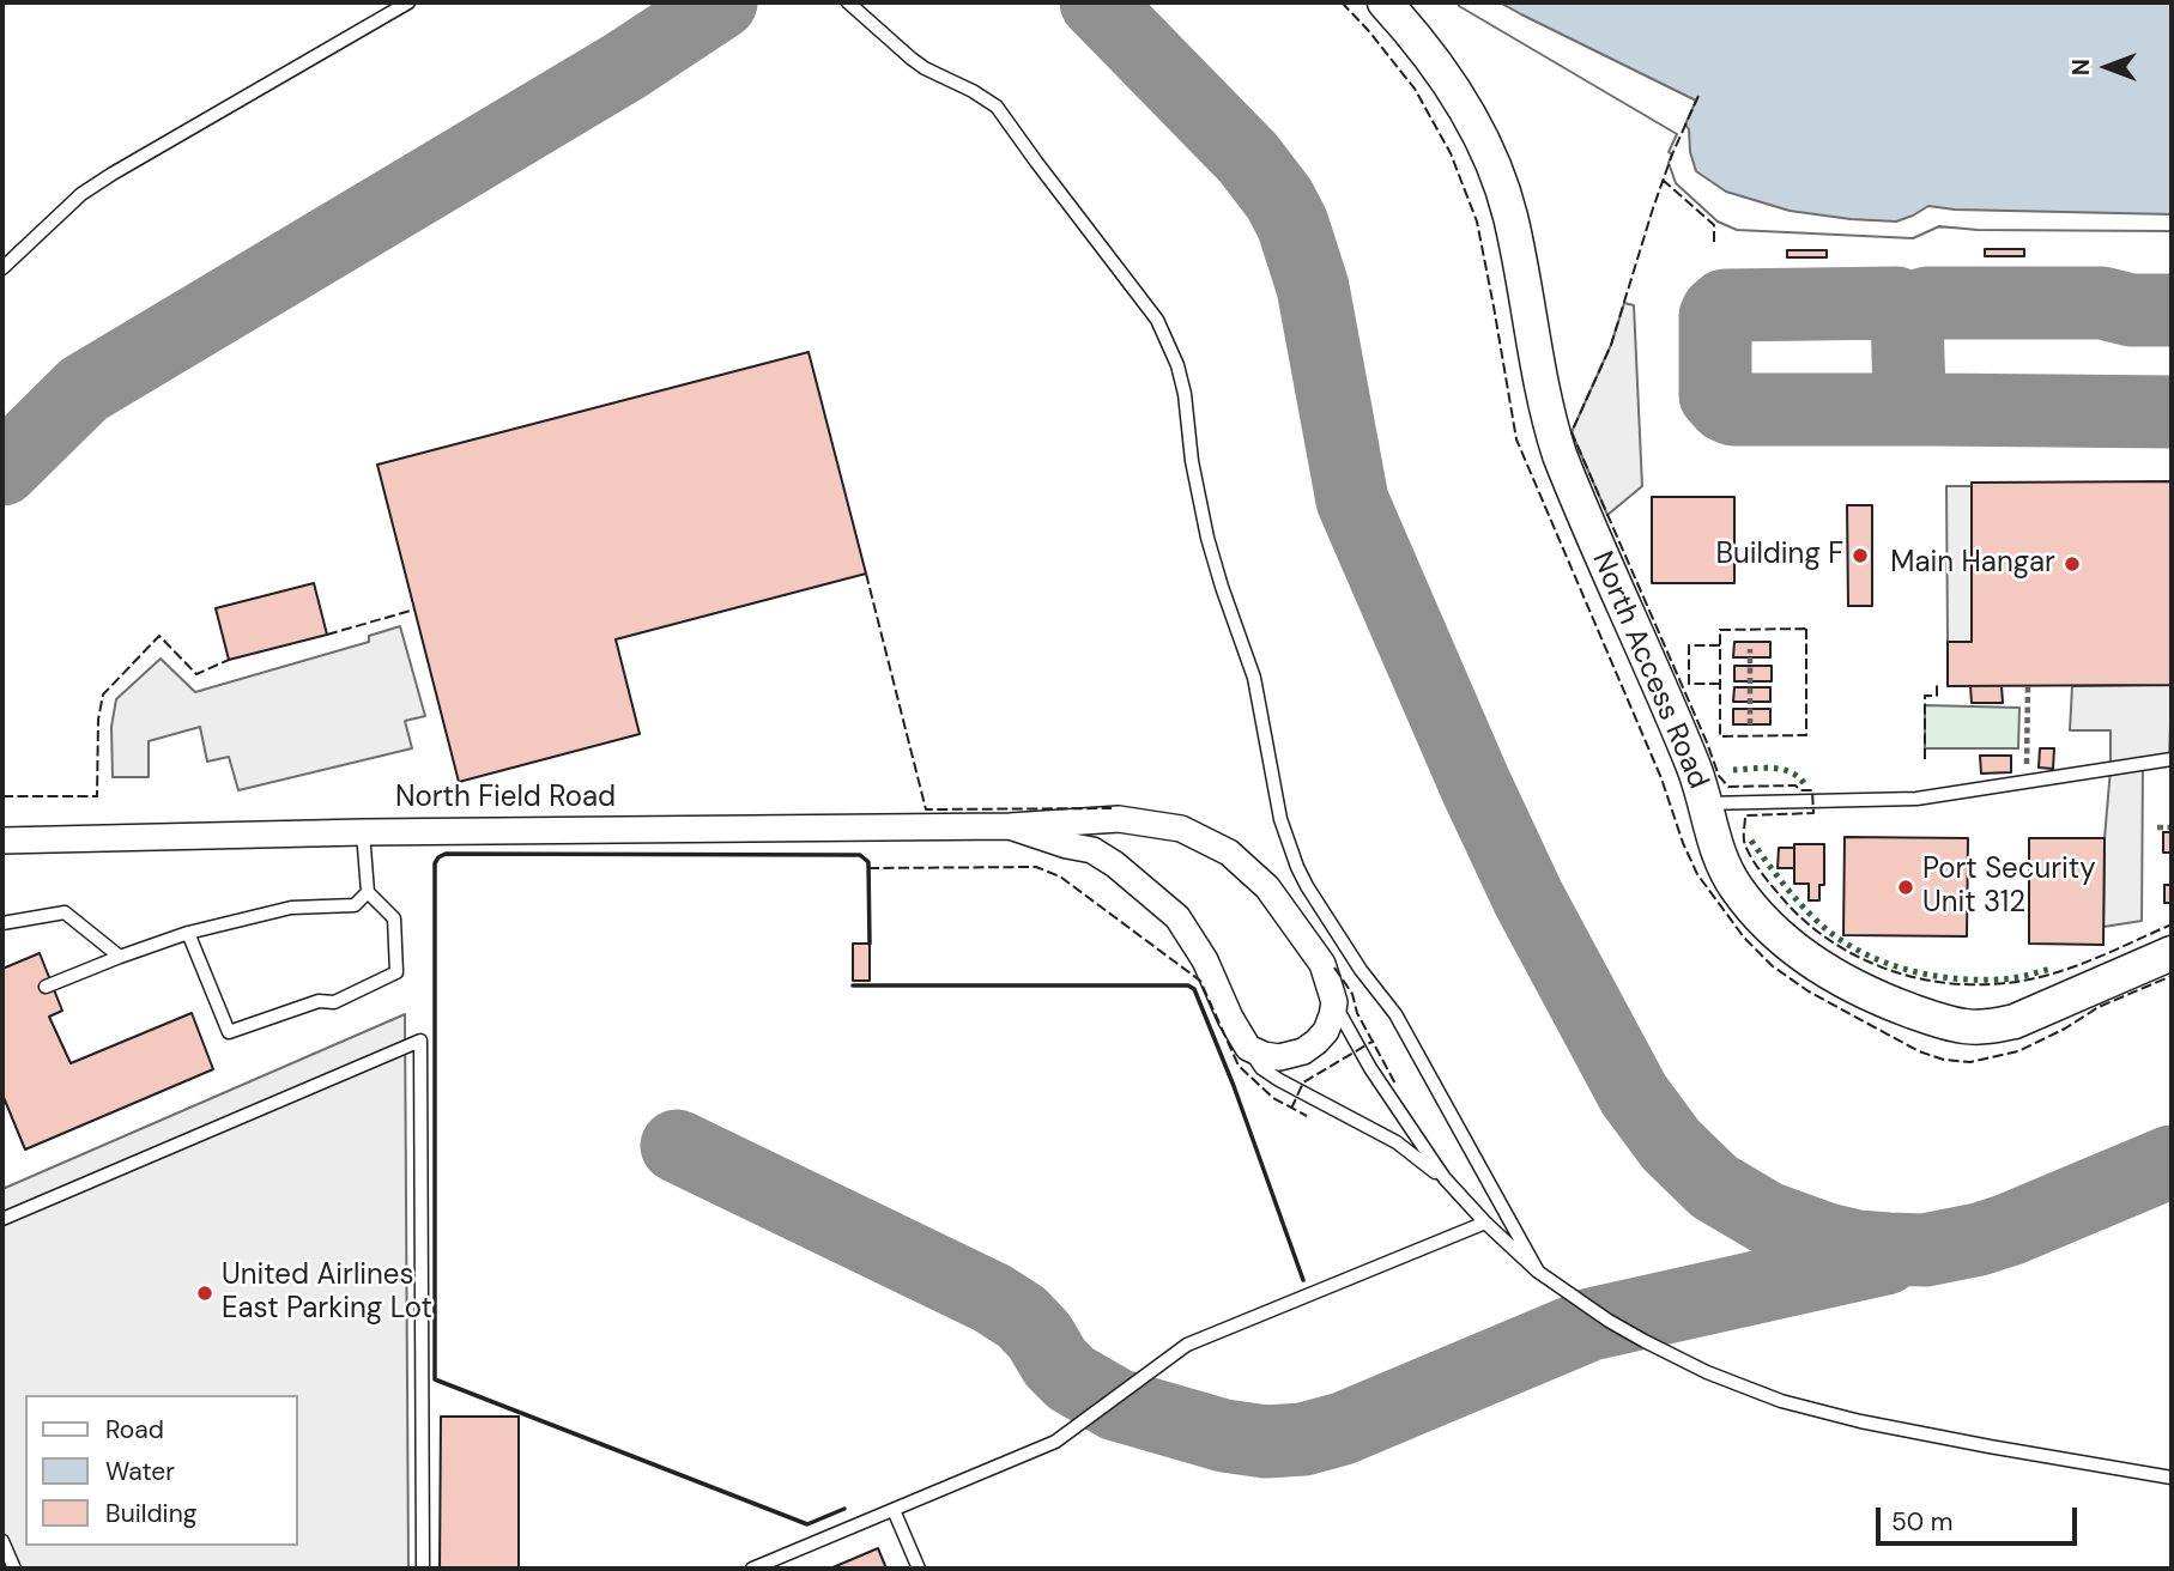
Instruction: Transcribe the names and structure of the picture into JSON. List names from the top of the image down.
{
  "streets": {
    "street": ["North Access Road", "North Field Road"]
  },
  "places": [
    "Building F",
    "Main Hangar",
    "Port Security Unit 312",
    "United Airlines East Parking Lot"
  ],
  "legend": ["Road", "Water", "Building"],
  "scale_bar": "50 m",
  "north": "left"
}
